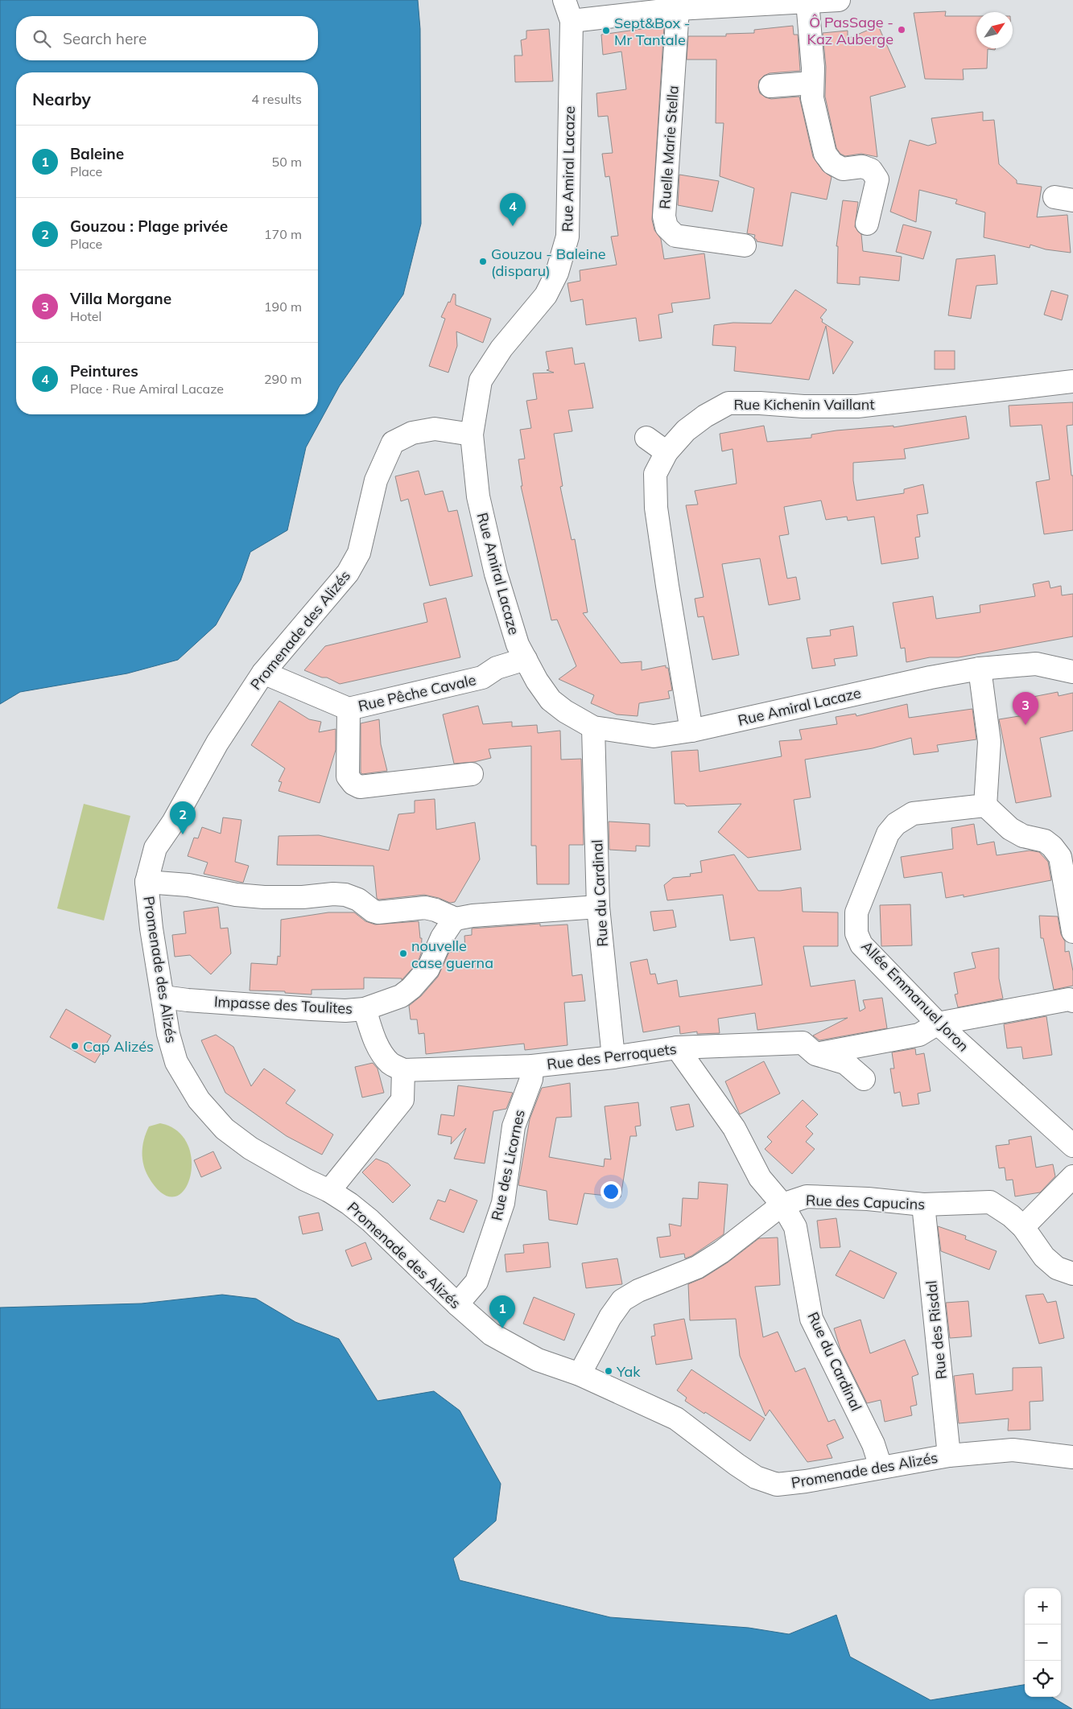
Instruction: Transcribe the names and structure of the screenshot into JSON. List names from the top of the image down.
{
  "streets": {
    "street": [
      "Ruelle Marie Stella",
      "Rue Amiral Lacaze",
      "Rue Kichenin Vaillant",
      "Promenade des Alizés",
      "Rue Pêche Cavale",
      "Rue du Cardinal",
      "Allée Emmanuel Joron",
      "Impasse des Toulites",
      "Rue des Perroquets",
      "Rue des Licornes",
      "Rue des Capucins",
      "Rue des Risdal"
    ]
  },
  "crossings": [
    ["Rue Amiral Lacaze", "Rue Kichenin Vaillant"],
    ["Rue Amiral Lacaze", "Promenade des Alizés"],
    ["Rue Amiral Lacaze", "Rue Pêche Cavale"],
    ["Rue Amiral Lacaze", "Rue du Cardinal"],
    ["Promenade des Alizés", "Rue Pêche Cavale"],
    ["Promenade des Alizés", "Rue du Cardinal"],
    ["Promenade des Alizés", "Impasse des Toulites"],
    ["Promenade des Alizés", "Rue des Licornes"],
    ["Promenade des Alizés", "Rue des Capucins"],
    ["Promenade des Alizés", "Rue des Risdal"],
    ["Rue du Cardinal", "Rue des Perroquets"],
    ["Rue du Cardinal", "Rue des Capucins"],
    ["Rue des Perroquets", "Rue des Licornes"],
    ["Rue des Capucins", "Rue des Risdal"]
  ],
  "places": [
    "Ô PasSage - Kaz Auberge",
    "Sept&Box - Mr Tantale",
    "Gouzou - Baleine (disparu)",
    "nouvelle case guerna",
    "Cap Alizés",
    "Yak"
  ],
  "north": "top right",
  "page": {
    "search": "Search here",
    "heading": ["Nearby", "4 results"],
    "list": [
      {
        "mark": "1",
        "name": "Baleine",
        "note": "Place",
        "value": "50 m"
      },
      {
        "mark": "2",
        "name": "Gouzou : Plage privée",
        "note": "Place",
        "value": "170 m"
      },
      {
        "mark": "3",
        "name": "Villa Morgane",
        "note": "Hotel",
        "value": "190 m"
      },
      {
        "mark": "4",
        "name": "Peintures",
        "note": "Place · Rue Amiral Lacaze",
        "value": "290 m"
      }
    ],
    "pins": [
      "4",
      "3",
      "2",
      "1"
    ],
    "map_buttons": ["+", "−"]
  }
}
